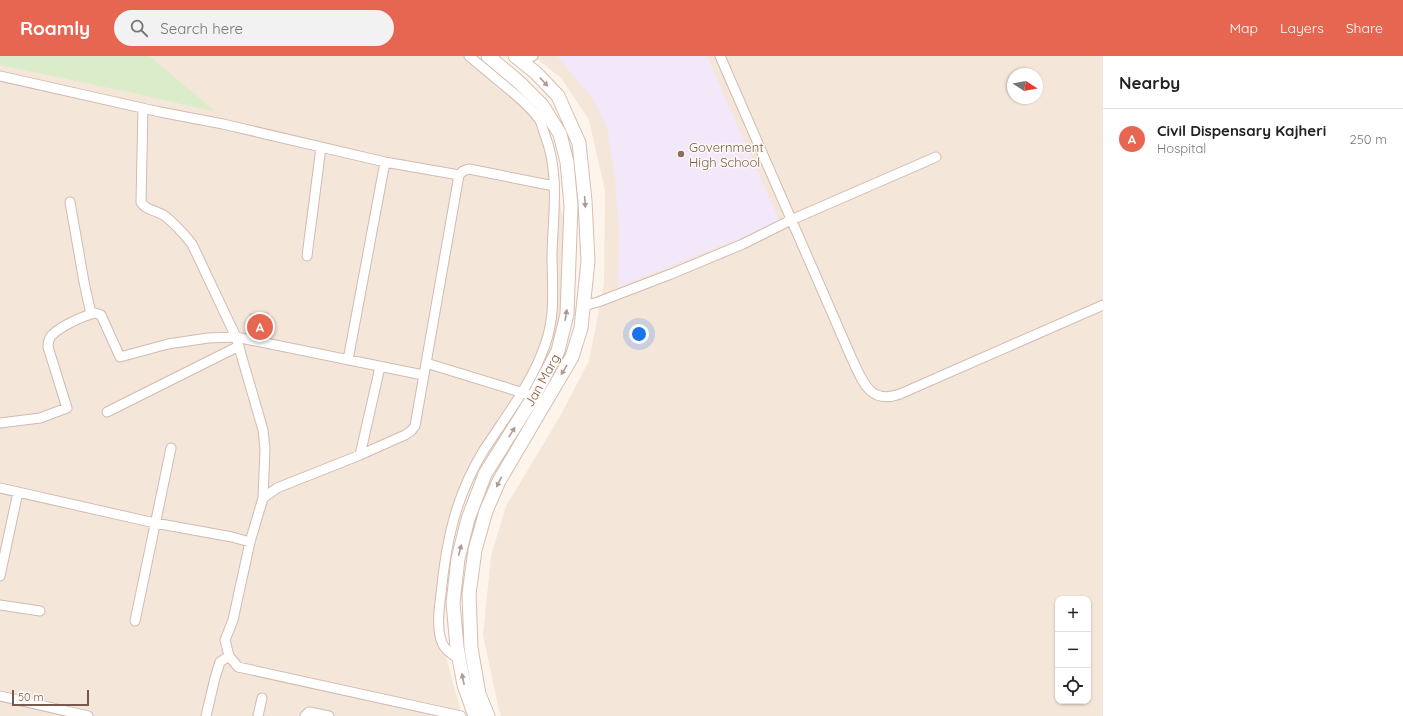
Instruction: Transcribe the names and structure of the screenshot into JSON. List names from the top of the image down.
{
  "streets": {
    "main road": ["Jan Marg"]
  },
  "places": ["Government High School"],
  "scale_bar": "50 m",
  "north": "right",
  "page": {
    "header": "Roamly",
    "search": "Search here",
    "nav": ["Map", "Layers", "Share"],
    "heading": "Nearby",
    "list": [
      {
        "mark": "A",
        "name": "Civil Dispensary Kajheri",
        "note": "Hospital",
        "value": "250 m"
      }
    ],
    "pins": "A",
    "map_buttons": ["+", "−"],
    "scale": "50 m"
  }
}
